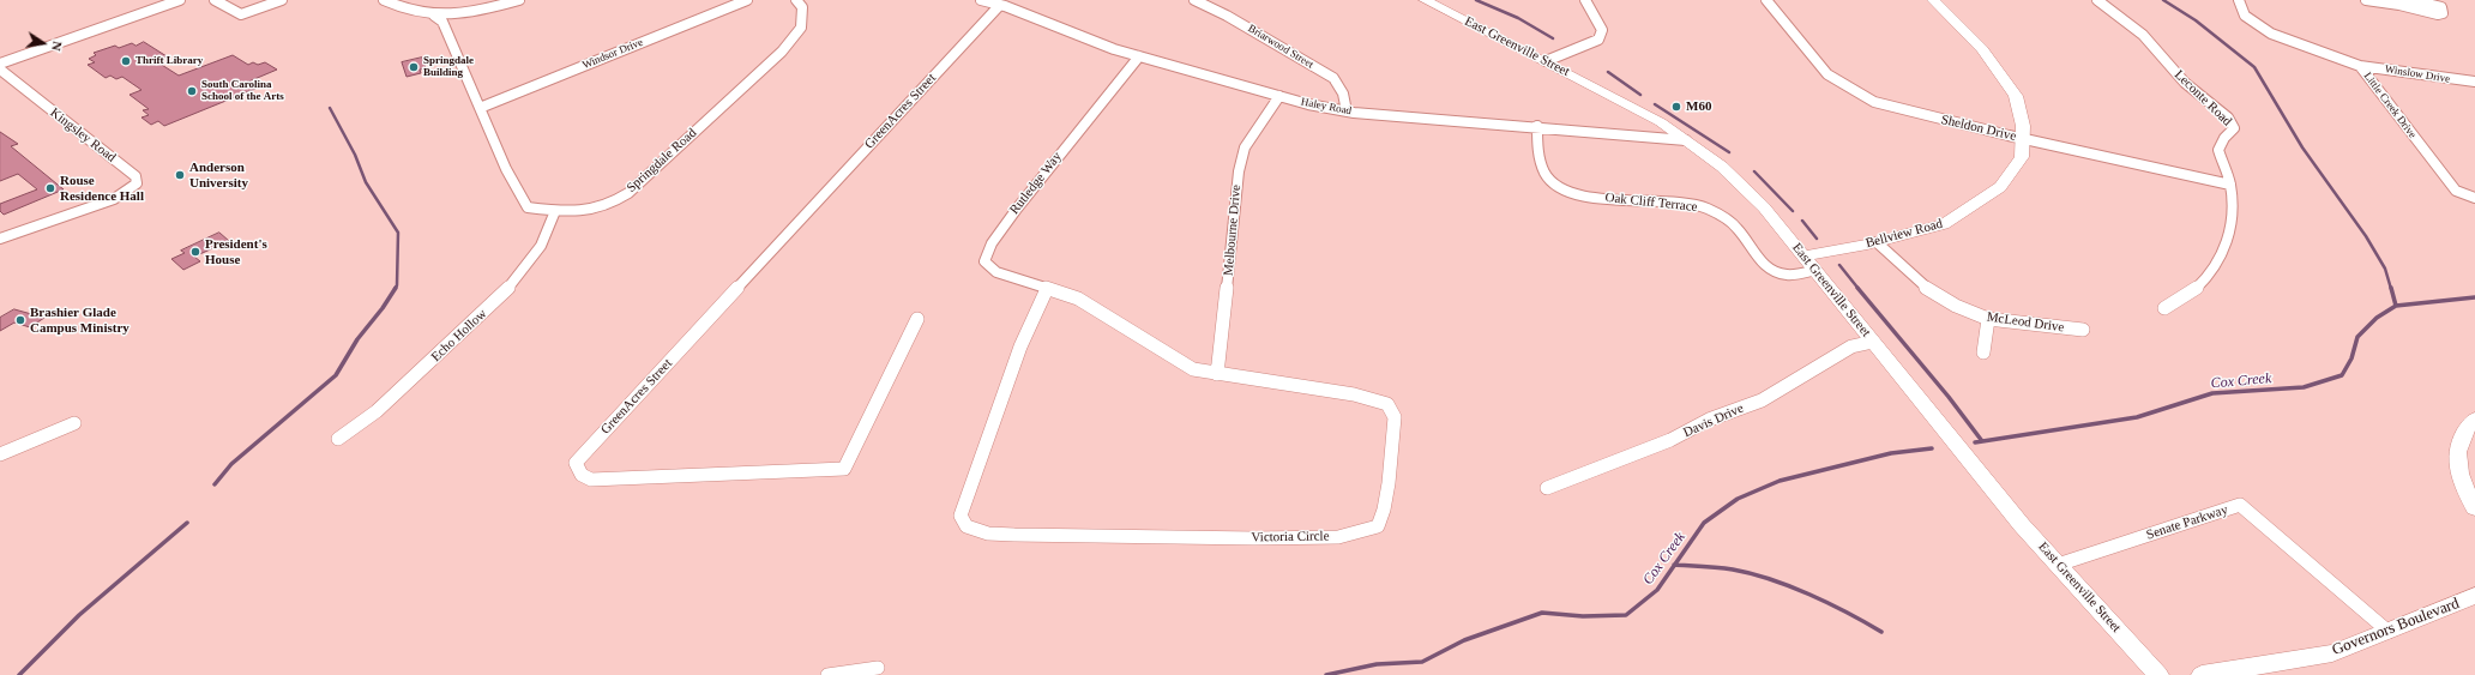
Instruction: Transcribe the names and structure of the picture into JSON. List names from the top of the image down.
{
  "streets": {
    "main road": ["East Greenville Street", "Bellview Road", "Governors Boulevard"],
    "street": [
      "Briarwood Street",
      "Windsor Drive",
      "Winslow Drive",
      "Leconte Road",
      "Little Creek Drive",
      "Haley Road",
      "GreenAcres Street",
      "Sheldon Drive",
      "Kingsley Road",
      "Springdale Road",
      "Rutledge Way",
      "Oak Cliff Terrace",
      "Melbourne Drive",
      "McLeod Drive",
      "Echo Hollow",
      "Davis Drive",
      "Senate Parkway",
      "Victoria Circle"
    ]
  },
  "crossings": [
    ["Briarwood Street", "Haley Road"],
    ["East Greenville Street", "Haley Road"],
    ["East Greenville Street", "Oak Cliff Terrace"],
    ["East Greenville Street", "Bellview Road"],
    ["East Greenville Street", "Davis Drive"],
    ["East Greenville Street", "Senate Parkway"],
    ["Windsor Drive", "Springdale Road"],
    ["Winslow Drive", "Little Creek Drive"],
    ["Leconte Road", "Sheldon Drive"],
    ["Haley Road", "GreenAcres Street"],
    ["Haley Road", "Rutledge Way"],
    ["Haley Road", "Oak Cliff Terrace"],
    ["Haley Road", "Melbourne Drive"],
    ["Sheldon Drive", "Bellview Road"],
    ["Springdale Road", "Echo Hollow"],
    ["Rutledge Way", "Victoria Circle"],
    ["Melbourne Drive", "Victoria Circle"],
    ["Bellview Road", "McLeod Drive"],
    ["Senate Parkway", "Governors Boulevard"]
  ],
  "water": ["Cox Creek"],
  "places": [
    "Thrift Library",
    "Springdale Building",
    "South Carolina School of the Arts",
    "M60",
    "Anderson University",
    "Rouse Residence Hall",
    "President's House",
    "Brashier Glade Campus Ministry"
  ],
  "north": "right"
}
